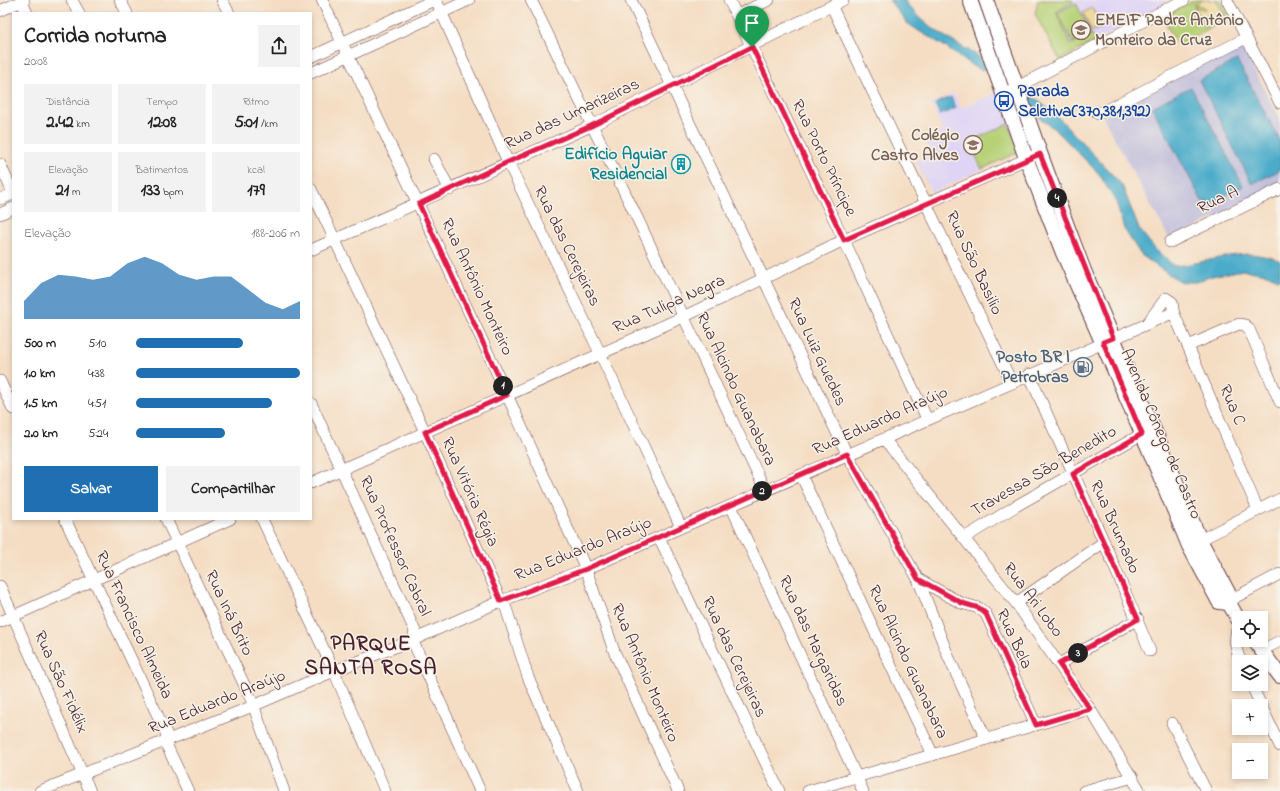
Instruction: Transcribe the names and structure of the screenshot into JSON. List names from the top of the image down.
{
  "streets": {
    "main road": ["Avenida Cônego de Castro"],
    "street": [
      "Rua das Umarizeiras",
      "Rua Porto Príncipe",
      "Rua A",
      "Rua das Cerejeiras",
      "Rua São Basilio",
      "Rua Antônio Monteiro",
      "Rua Tulipa Negra",
      "Rua Luiz Guedes",
      "Rua Alcindo Guanabara",
      "Rua C",
      "Rua Eduardo Araújo",
      "Travessa São Benedito",
      "Rua Vitória Régia",
      "Rua Brumado",
      "Rua Professor Cabral",
      "Rua Ari Lobo",
      "Rua Iná Brito",
      "Rua Francisco Almeida",
      "Rua Bela",
      "Rua das Margaridas",
      "Rua São Fidélix"
    ]
  },
  "crossings": [
    ["Rua das Umarizeiras", "Rua Porto Príncipe"],
    ["Rua das Umarizeiras", "Rua das Cerejeiras"],
    ["Rua das Umarizeiras", "Rua São Basilio"],
    ["Rua das Umarizeiras", "Rua Antônio Monteiro"],
    ["Rua das Umarizeiras", "Rua Luiz Guedes"],
    ["Rua das Umarizeiras", "Rua Alcindo Guanabara"],
    ["Rua das Umarizeiras", "Rua Vitória Régia"],
    ["Rua Porto Príncipe", "Rua Tulipa Negra"],
    ["Rua Porto Príncipe", "Rua Eduardo Araújo"],
    ["Rua das Cerejeiras", "Rua Tulipa Negra"],
    ["Rua das Cerejeiras", "Rua Eduardo Araújo"],
    ["Rua São Basilio", "Rua Tulipa Negra"],
    ["Rua São Basilio", "Rua Eduardo Araújo"],
    ["Rua Antônio Monteiro", "Rua Tulipa Negra"],
    ["Rua Antônio Monteiro", "Rua Eduardo Araújo"],
    ["Rua Tulipa Negra", "Rua Luiz Guedes"],
    ["Rua Tulipa Negra", "Rua Alcindo Guanabara"],
    ["Rua Tulipa Negra", "Avenida Cônego de Castro"],
    ["Rua Tulipa Negra", "Rua Vitória Régia"],
    ["Rua Tulipa Negra", "Rua Professor Cabral"],
    ["Rua Luiz Guedes", "Rua Eduardo Araújo"],
    ["Rua Luiz Guedes", "Rua Bela"],
    ["Rua Alcindo Guanabara", "Rua Eduardo Araújo"],
    ["Rua C", "Rua Eduardo Araújo"],
    ["Rua Eduardo Araújo", "Avenida Cônego de Castro"],
    ["Rua Eduardo Araújo", "Rua Vitória Régia"],
    ["Rua Eduardo Araújo", "Rua Brumado"],
    ["Rua Eduardo Araújo", "Rua Professor Cabral"],
    ["Rua Eduardo Araújo", "Rua Ari Lobo"],
    ["Rua Eduardo Araújo", "Rua Iná Brito"],
    ["Rua Eduardo Araújo", "Rua Francisco Almeida"],
    ["Rua Eduardo Araújo", "Rua das Margaridas"],
    ["Rua Eduardo Araújo", "Rua São Fidélix"],
    ["Avenida Cônego de Castro", "Travessa São Benedito"],
    ["Travessa São Benedito", "Rua Brumado"],
    ["Travessa São Benedito", "Rua Ari Lobo"]
  ],
  "districts": ["PARQUE SANTA ROSA"],
  "places": {
    "school or university": ["EMEIF Padre Antônio Monteiro da Cruz", "Colégio Castro Alves"],
    "bus stop": ["Parada Seletiva(370,381,392)"],
    "building": ["Edifício Aguiar Residencial"],
    "fuel station": ["Posto BR | Petrobras"]
  },
  "page": {
    "heading": ["Corrida noturna", "20:08"],
    "stats": [
      ["Distância", "2.42 km"],
      ["Tempo", "12:08"],
      ["Ritmo", "5:01 /km"],
      ["Elevação", "21 m"],
      ["Batimentos", "133 bpm"],
      ["kcal", "179"]
    ],
    "pins": [
      "4",
      "1",
      "2",
      "3"
    ],
    "chart": ["Elevação", "188–206 m"],
    "list": [
      {
        "name": "500 m",
        "note": "5:10"
      },
      {
        "name": "1.0 km",
        "note": "4:38"
      },
      {
        "name": "1.5 km",
        "note": "4:51"
      },
      {
        "name": "2.0 km",
        "note": "5:24"
      }
    ],
    "buttons": ["Salvar", "Compartilhar"],
    "map_buttons": ["+", "−"]
  }
}
